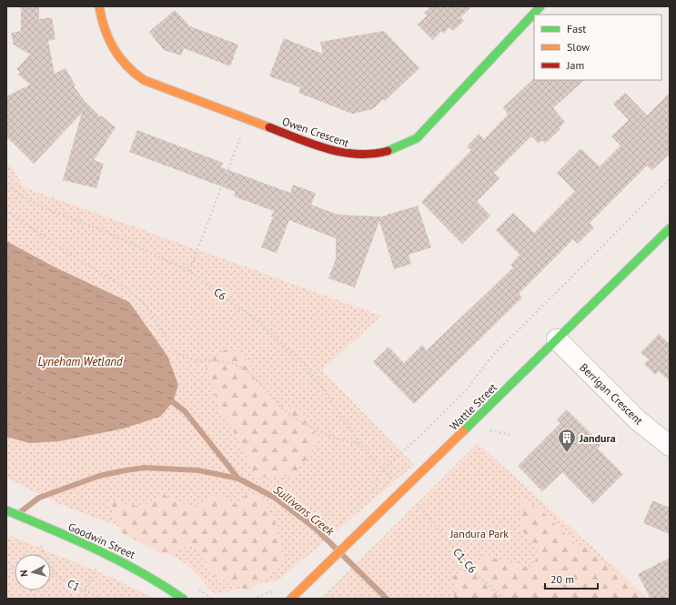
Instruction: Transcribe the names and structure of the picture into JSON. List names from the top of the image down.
{
  "streets": {
    "street": [
      "Owen Crescent",
      "Berrigan Crescent",
      "Wattle Street",
      "Goodwin Street"
    ],
    "path": ["C6", "C1, C6", "C1"]
  },
  "crossings": [
    ["Berrigan Crescent", "Wattle Street"]
  ],
  "water": ["Lyneham Wetland", "Sullivans Creek"],
  "parks": ["Jandura Park"],
  "places": {
    "building": ["Jandura"]
  },
  "legend": ["Fast", "Slow", "Jam"],
  "scale_bar": "20 m",
  "north": "left"
}
